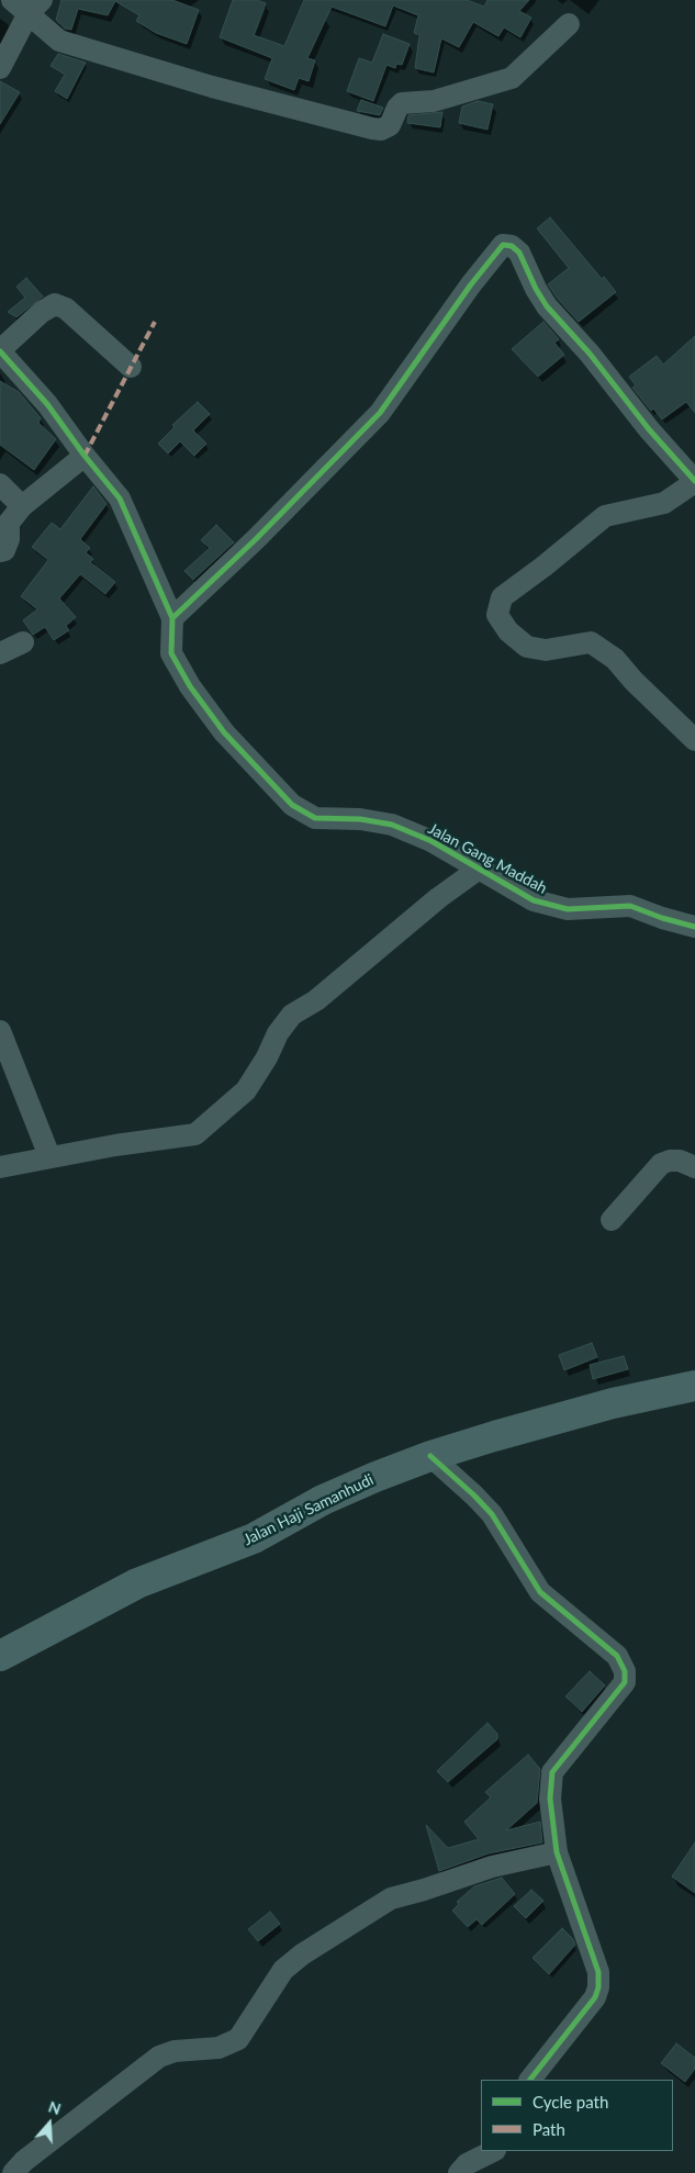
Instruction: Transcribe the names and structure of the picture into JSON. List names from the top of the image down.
{
  "streets": {
    "street": ["Jalan Gang Maddah", "Jalan Haji Samanhudi"]
  },
  "legend": ["Cycle path", "Path"],
  "north": "top"
}
